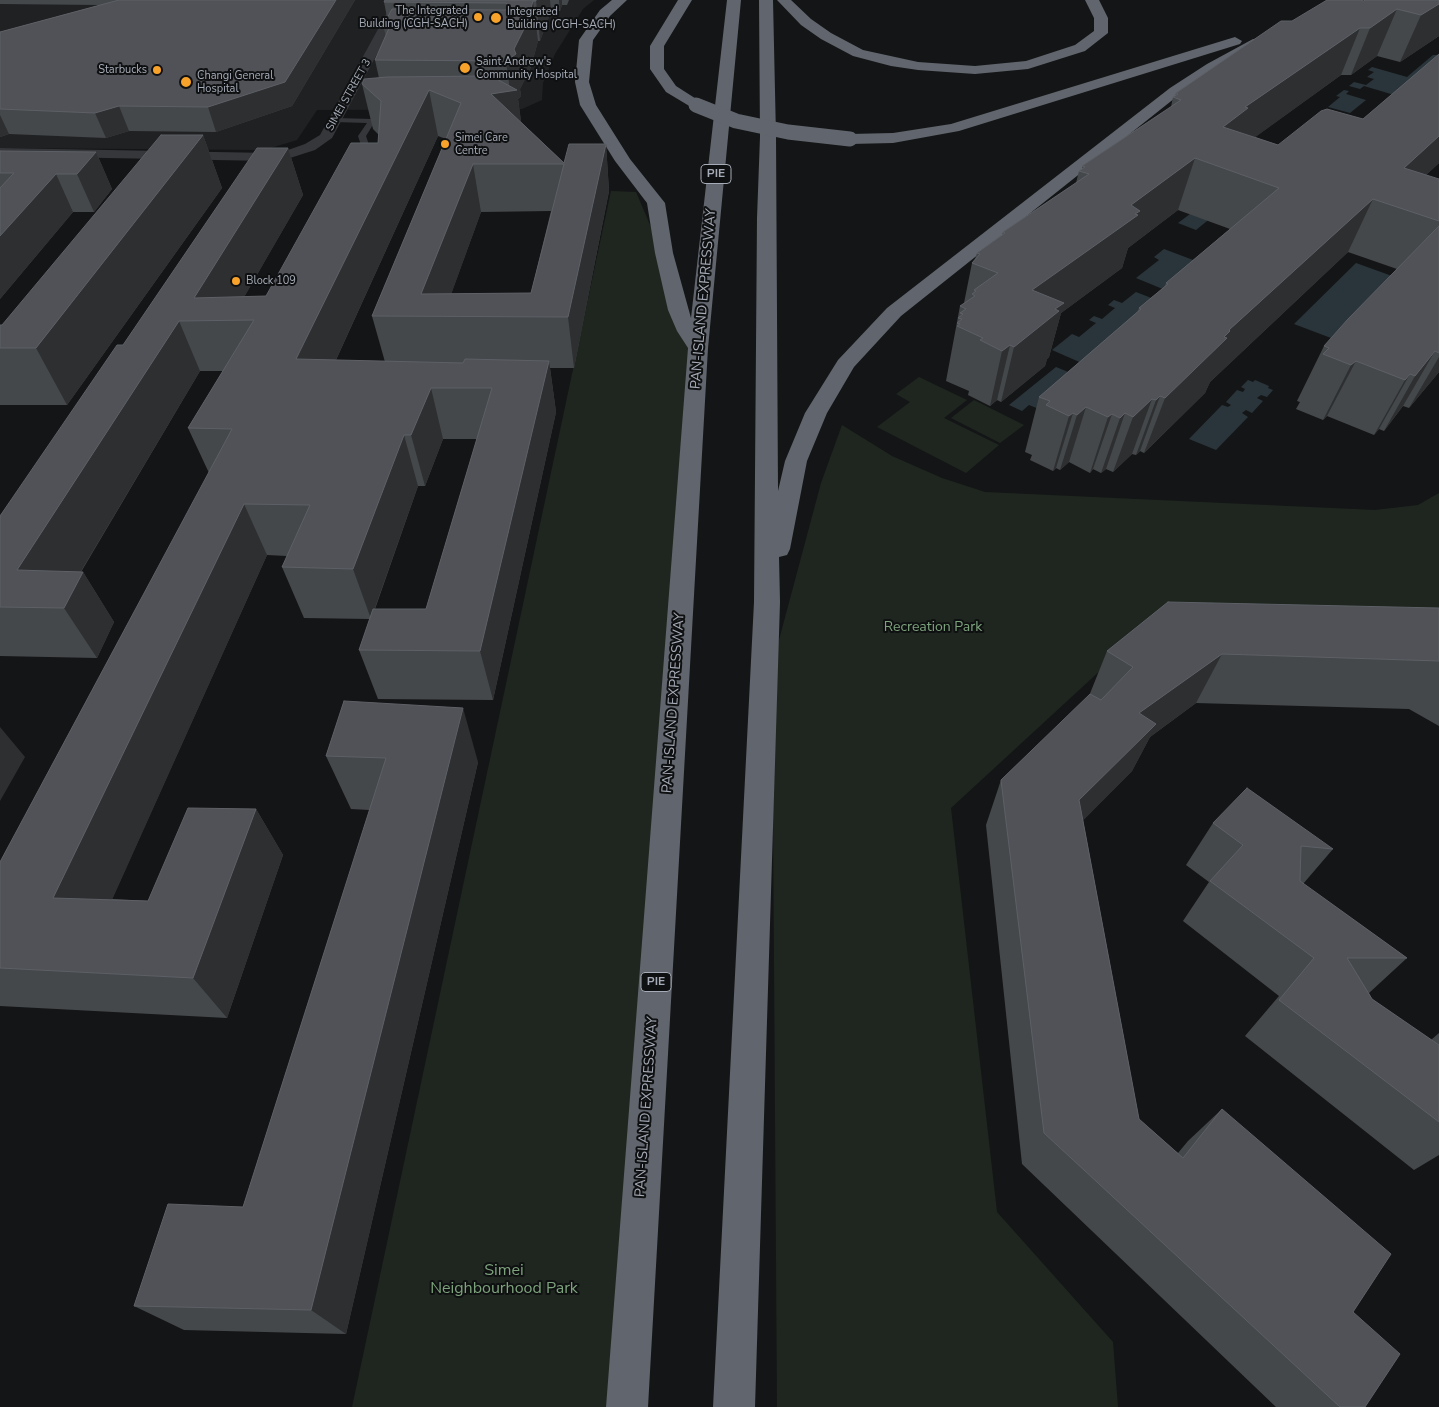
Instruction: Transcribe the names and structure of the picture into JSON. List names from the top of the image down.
{
  "streets": {
    "highway": ["PIE", "PAN-ISLAND EXPRESSWAY"],
    "street": ["SIMEI STREET 3"]
  },
  "parks": ["Recreation Park", "Simei Neighbourhood Park"],
  "places": [
    "The Integrated Building (CGH-SACH)",
    "Integrated Building (CGH-SACH)",
    "Saint Andrew's Community Hospital",
    "Starbucks",
    "Changi General Hospital",
    "Simei Care Centre",
    "Block 109"
  ]
}
